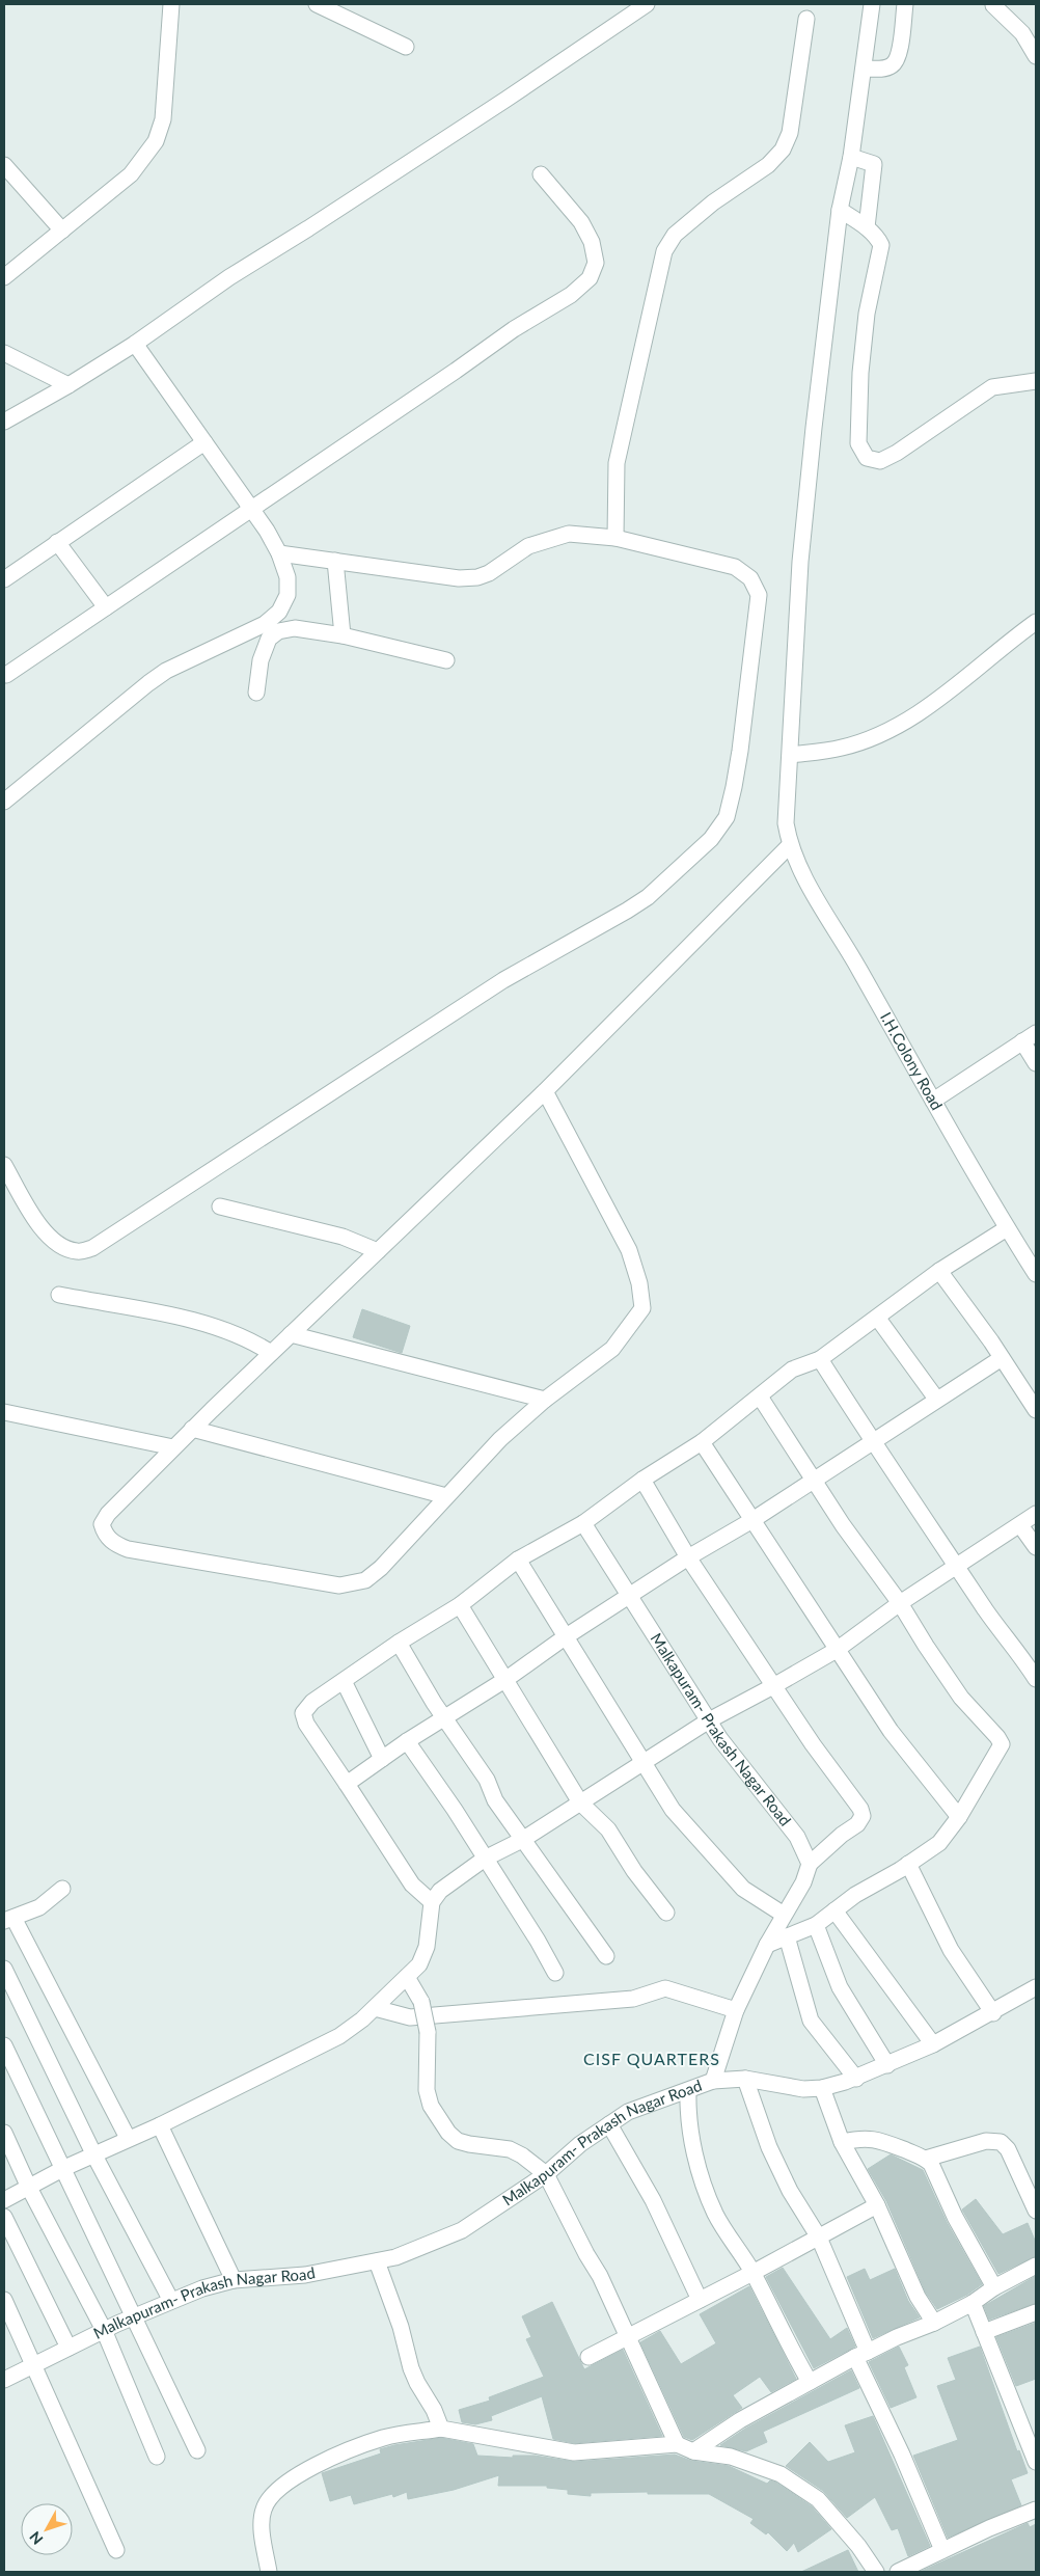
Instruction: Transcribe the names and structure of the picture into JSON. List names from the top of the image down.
{
  "streets": {
    "street": ["I.H.Colony Road", "Malkapuram- Prakash Nagar Road"]
  },
  "districts": ["CISF QUARTERS"],
  "north": "bottom left"
}
